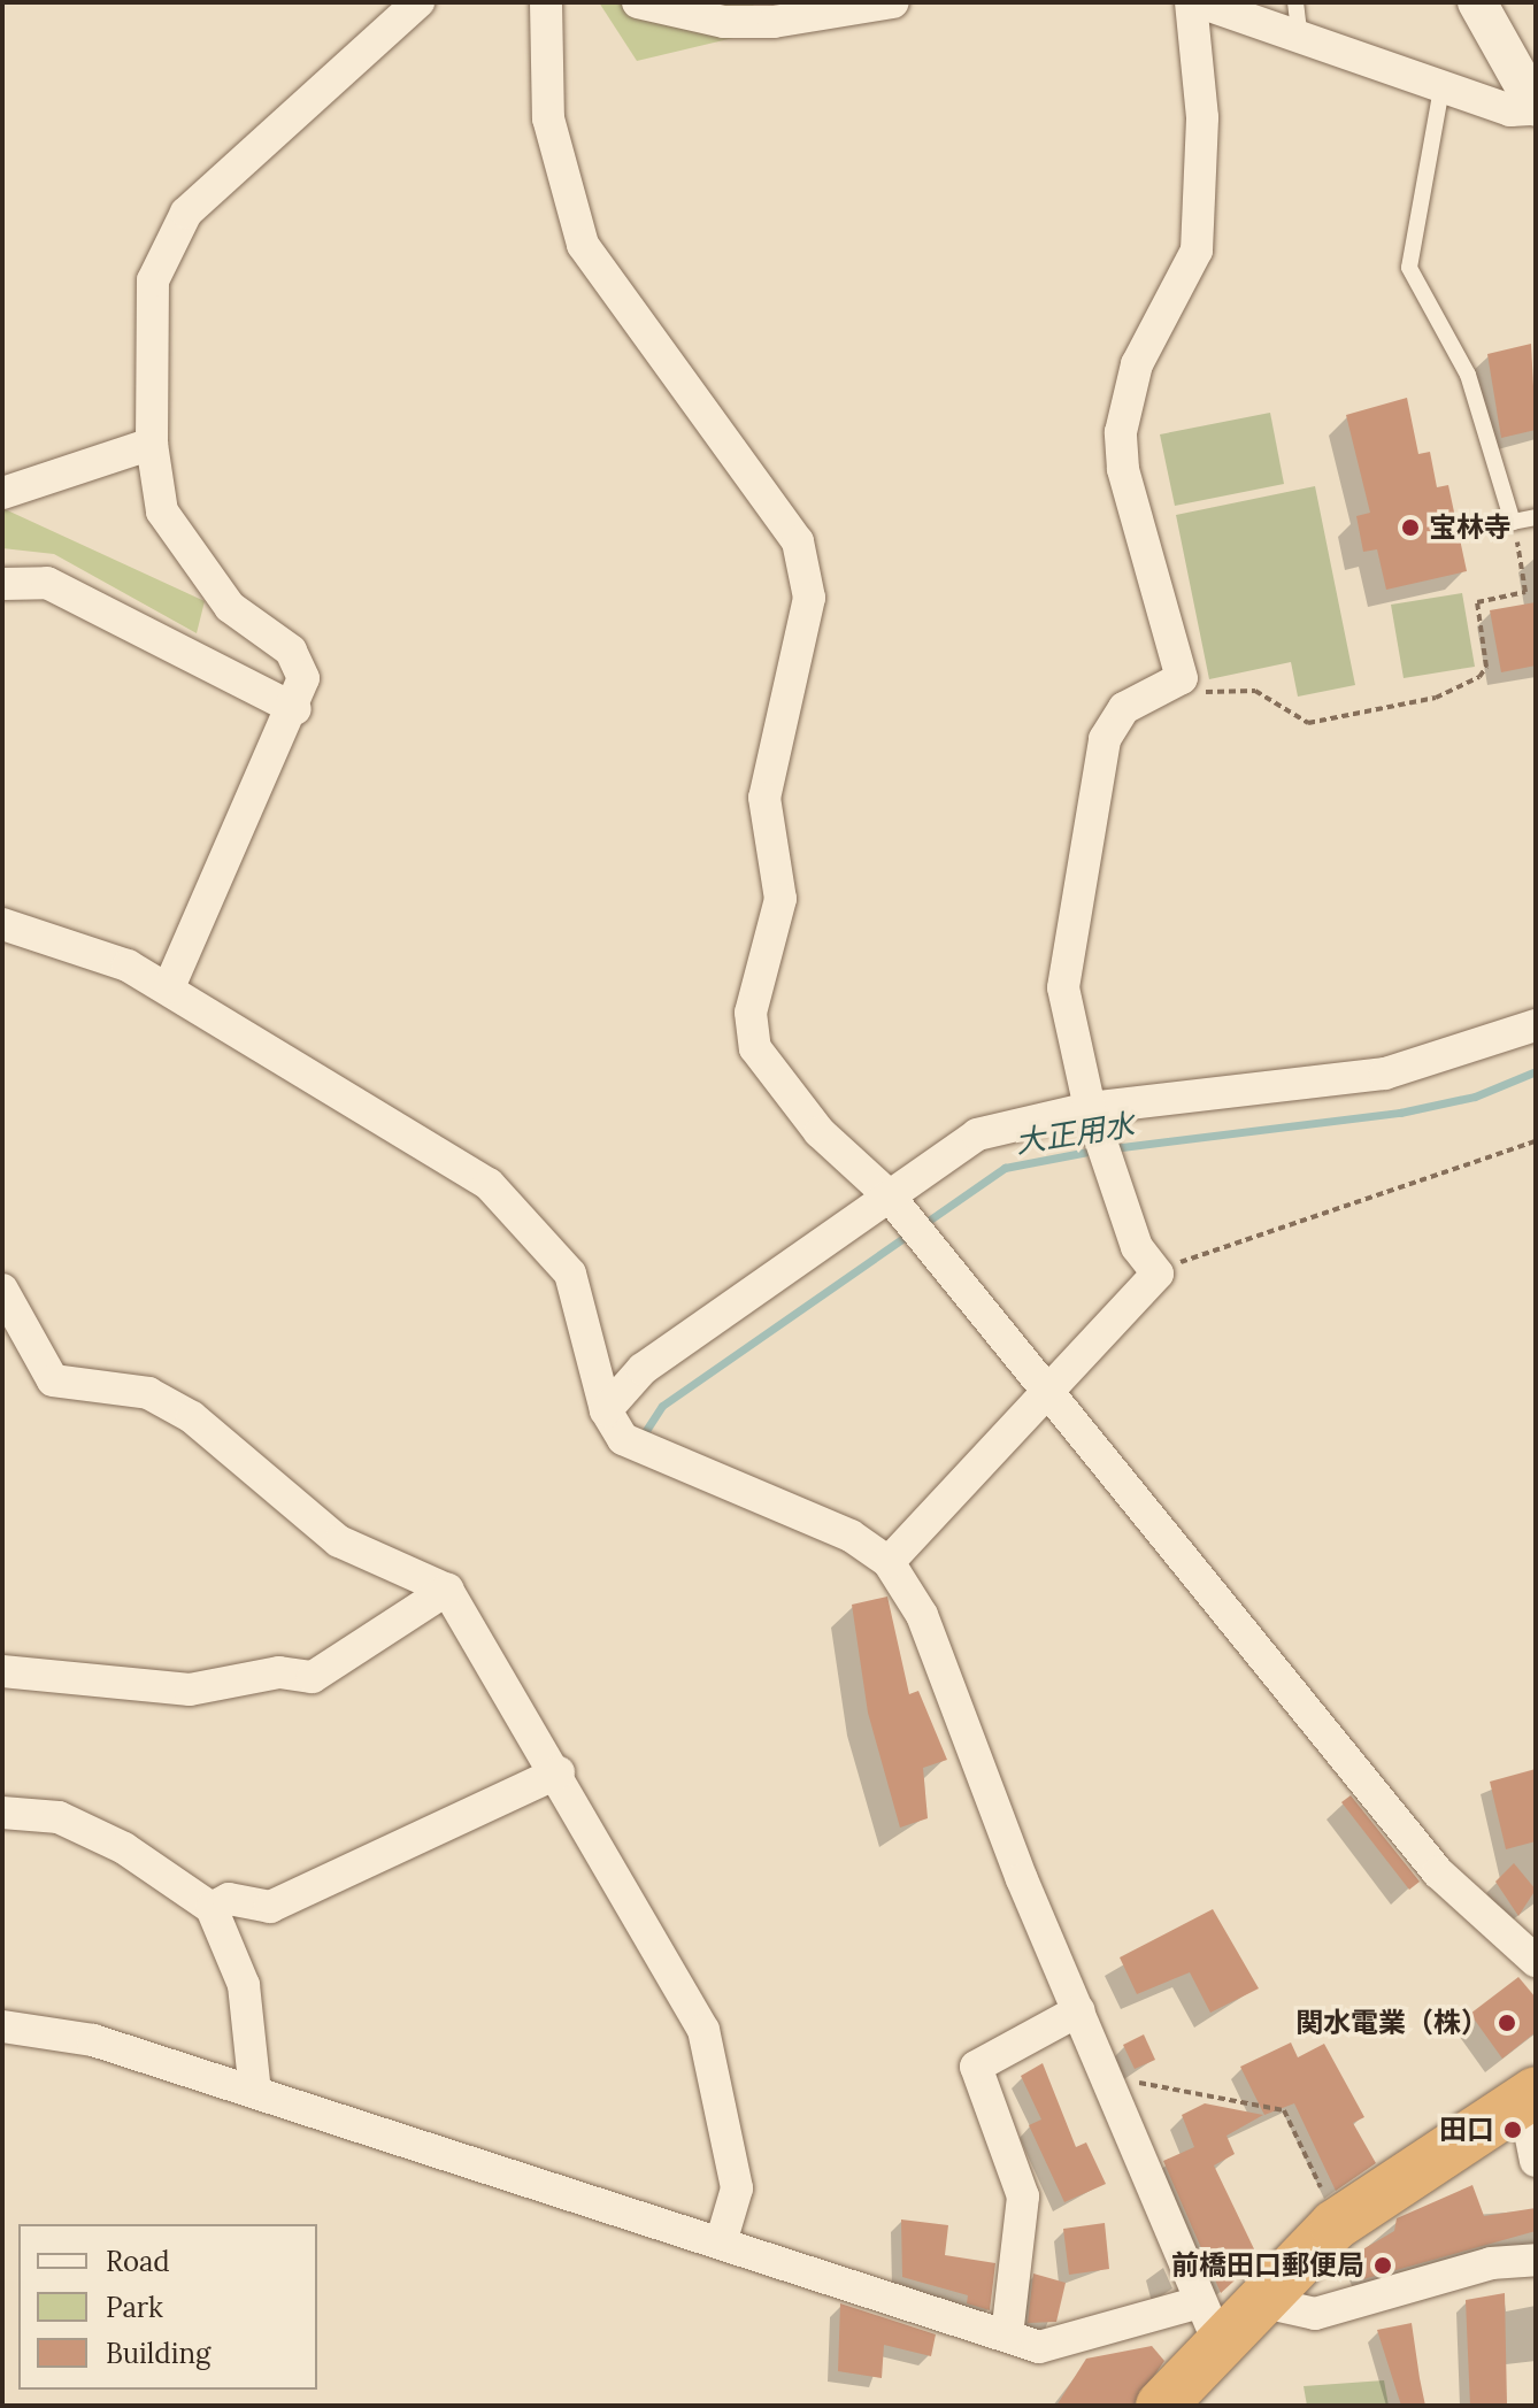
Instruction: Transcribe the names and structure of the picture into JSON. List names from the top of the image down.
{
  "water": ["大正用水"],
  "places": [
    "宝林寺",
    "関水電業（株）",
    "田口",
    "前橋田口郵便局"
  ],
  "legend": ["Road", "Park", "Building"]
}
